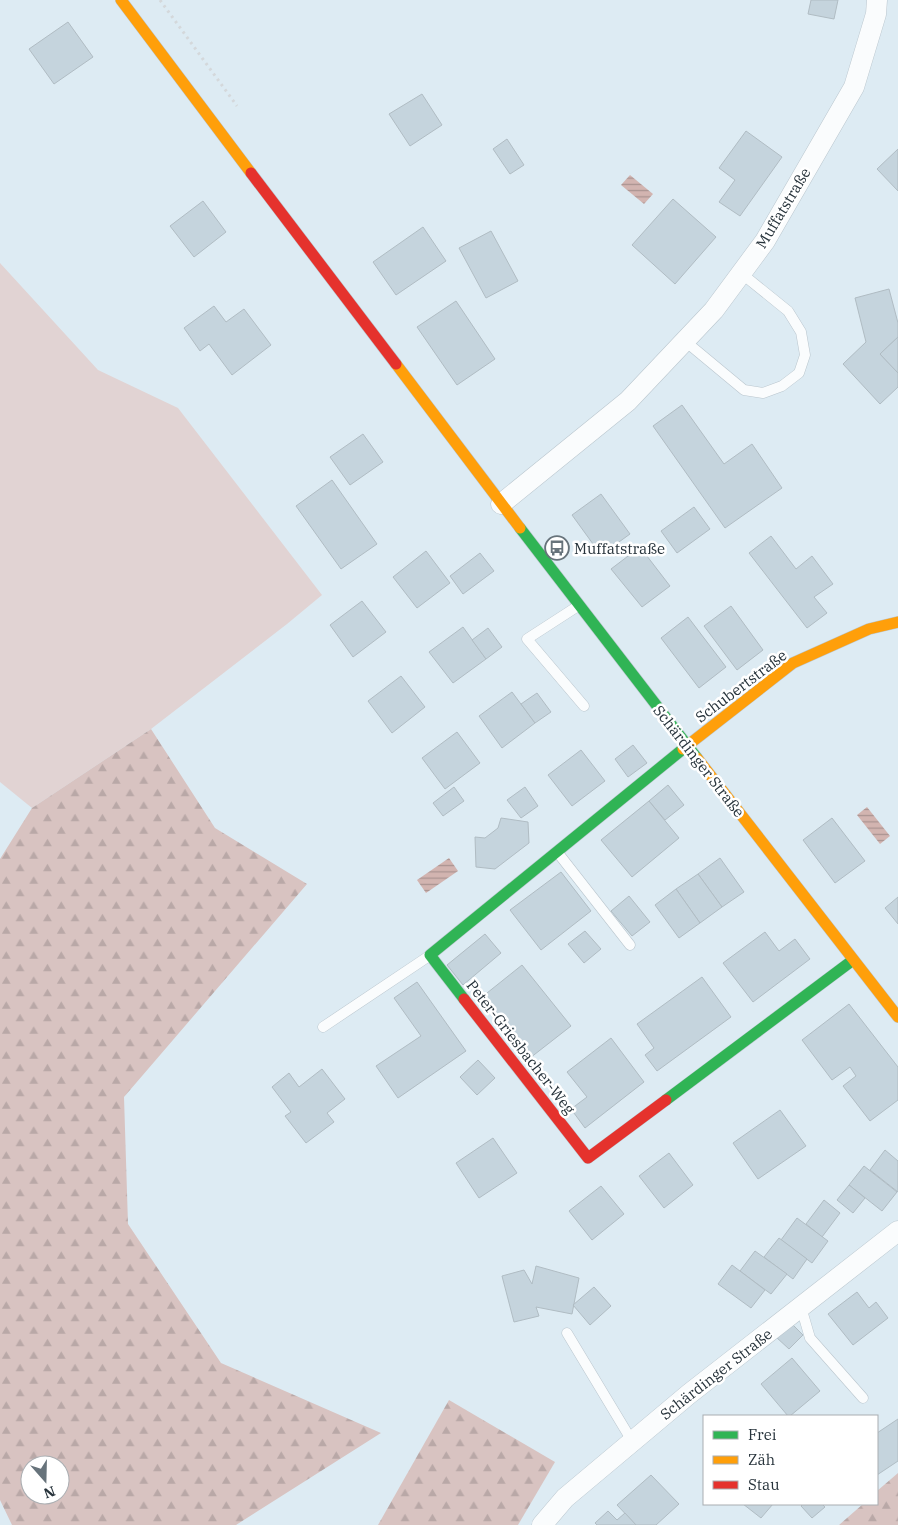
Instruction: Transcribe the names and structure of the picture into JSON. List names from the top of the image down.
{
  "streets": {
    "main road": ["Schubertstraße", "Schärdinger Straße", "Peter-Griesbacher-Weg"],
    "street": ["Muffatstraße"]
  },
  "crossings": [
    ["Muffatstraße", "Schärdinger Straße"],
    ["Schubertstraße", "Schärdinger Straße"],
    ["Schärdinger Straße", "Peter-Griesbacher-Weg"]
  ],
  "places": {
    "bus stop": ["Muffatstraße"]
  },
  "legend": ["Frei", "Zäh", "Stau"],
  "north": "bottom"
}
